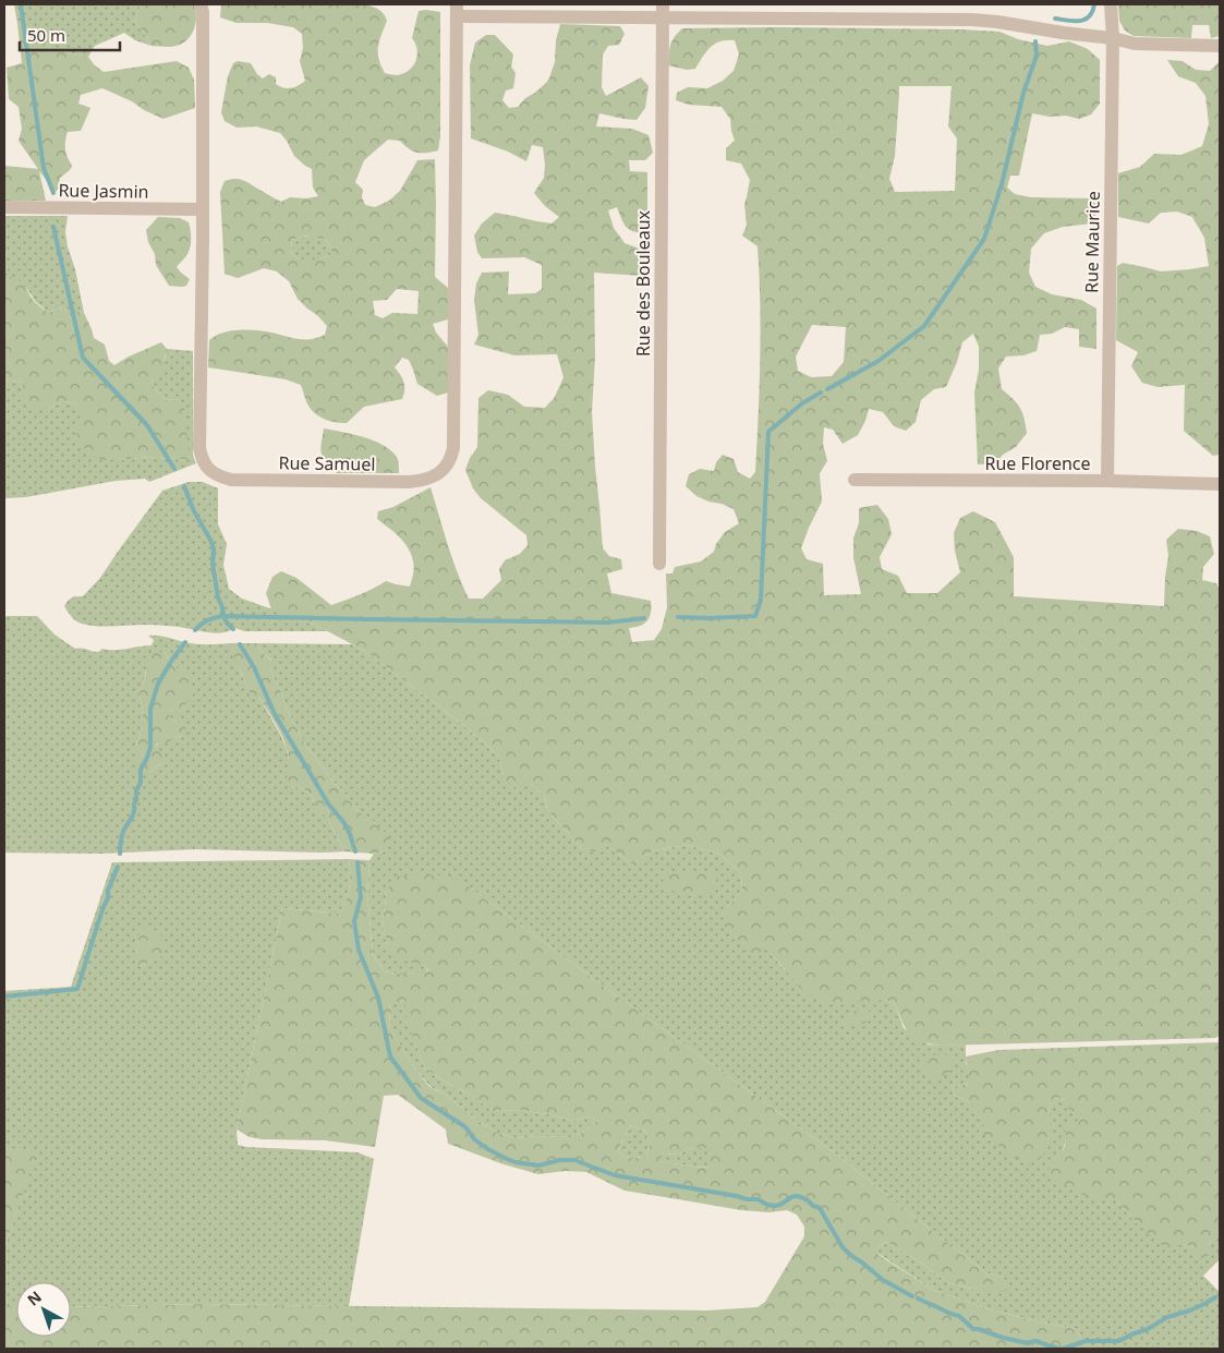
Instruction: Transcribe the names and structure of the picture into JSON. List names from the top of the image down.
{
  "streets": {
    "street": [
      "Rue Jasmin",
      "Rue Maurice",
      "Rue des Bouleaux",
      "Rue Samuel",
      "Rue Florence"
    ]
  },
  "crossings": [
    ["Rue Jasmin", "Rue Samuel"],
    ["Rue Maurice", "Rue Florence"]
  ],
  "scale_bar": "50 m",
  "north": "top left"
}
